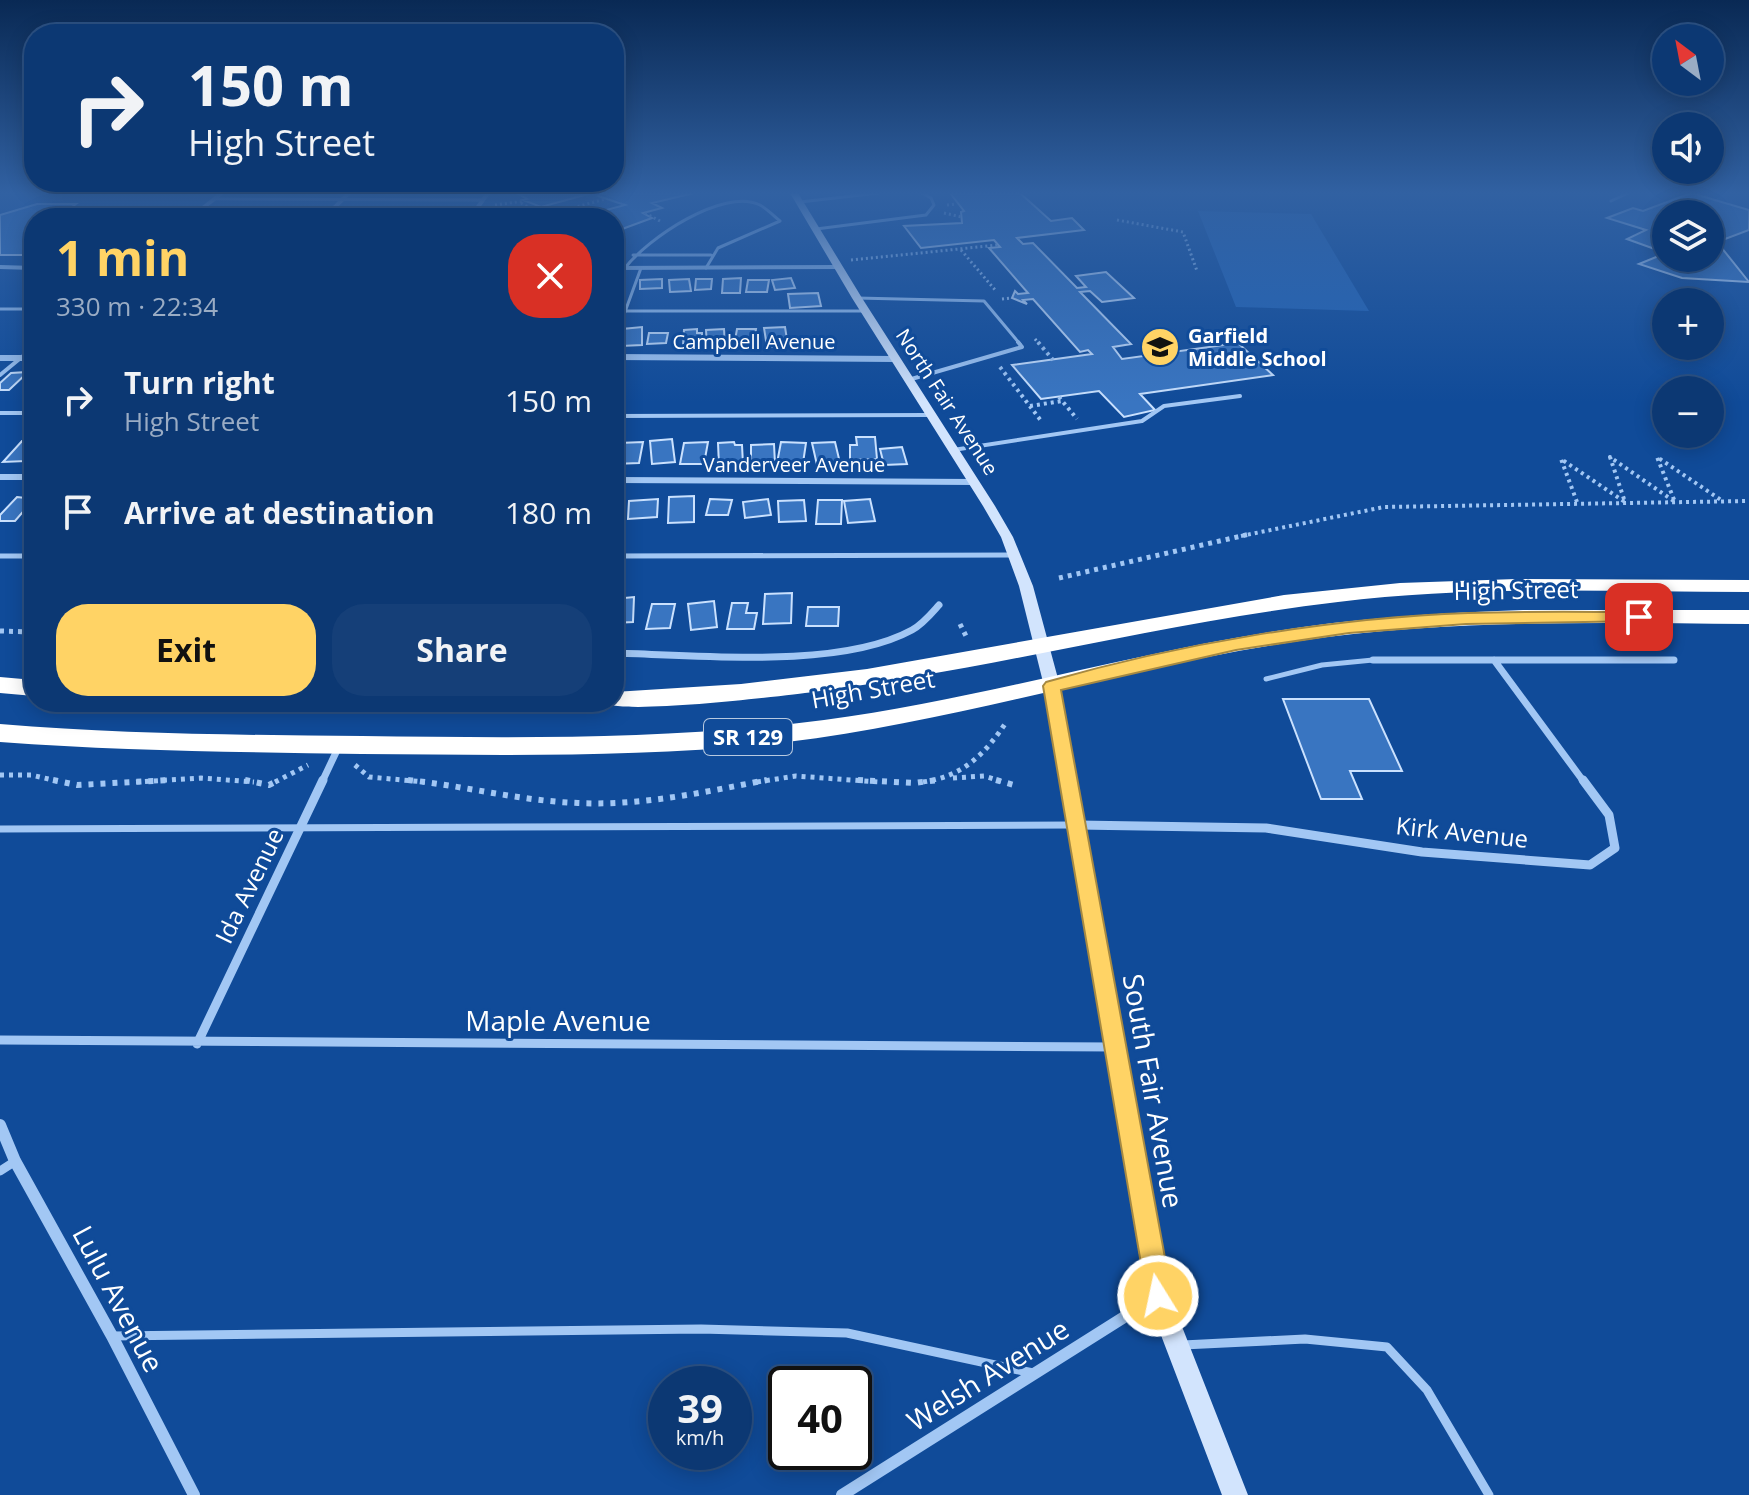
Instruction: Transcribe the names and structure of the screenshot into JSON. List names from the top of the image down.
{
  "streets": {
    "highway": ["High Street", "SR 129"],
    "street": [
      "Campbell Avenue",
      "North Fair Avenue",
      "Vanderveer Avenue",
      "Kirk Avenue",
      "Ida Avenue",
      "Maple Avenue",
      "South Fair Avenue",
      "Lulu Avenue",
      "Welsh Avenue"
    ]
  },
  "crossings": [
    ["Campbell Avenue", "North Fair Avenue"],
    ["North Fair Avenue", "Vanderveer Avenue"],
    ["North Fair Avenue", "High Street"],
    ["North Fair Avenue", "South Fair Avenue"],
    ["High Street", "Ida Avenue"],
    ["High Street", "South Fair Avenue"],
    ["Kirk Avenue", "South Fair Avenue"],
    ["Ida Avenue", "Maple Avenue"],
    ["Maple Avenue", "South Fair Avenue"],
    ["South Fair Avenue", "Welsh Avenue"]
  ],
  "places": {
    "school or university": ["Garfield Middle School"]
  },
  "north": "top left",
  "page": {
    "map_buttons": ["+", "−"],
    "turn": ["150 m", "High Street"],
    "heading": ["1 min", "330 m · 22:34"],
    "list": [
      {
        "name": "Turn right",
        "note": "High Street",
        "value": "150 m"
      },
      {
        "name": "Arrive at destination",
        "value": "180 m"
      }
    ],
    "buttons": ["Exit", "Share"],
    "speed": "39 km/h",
    "limit": "40"
  }
}
